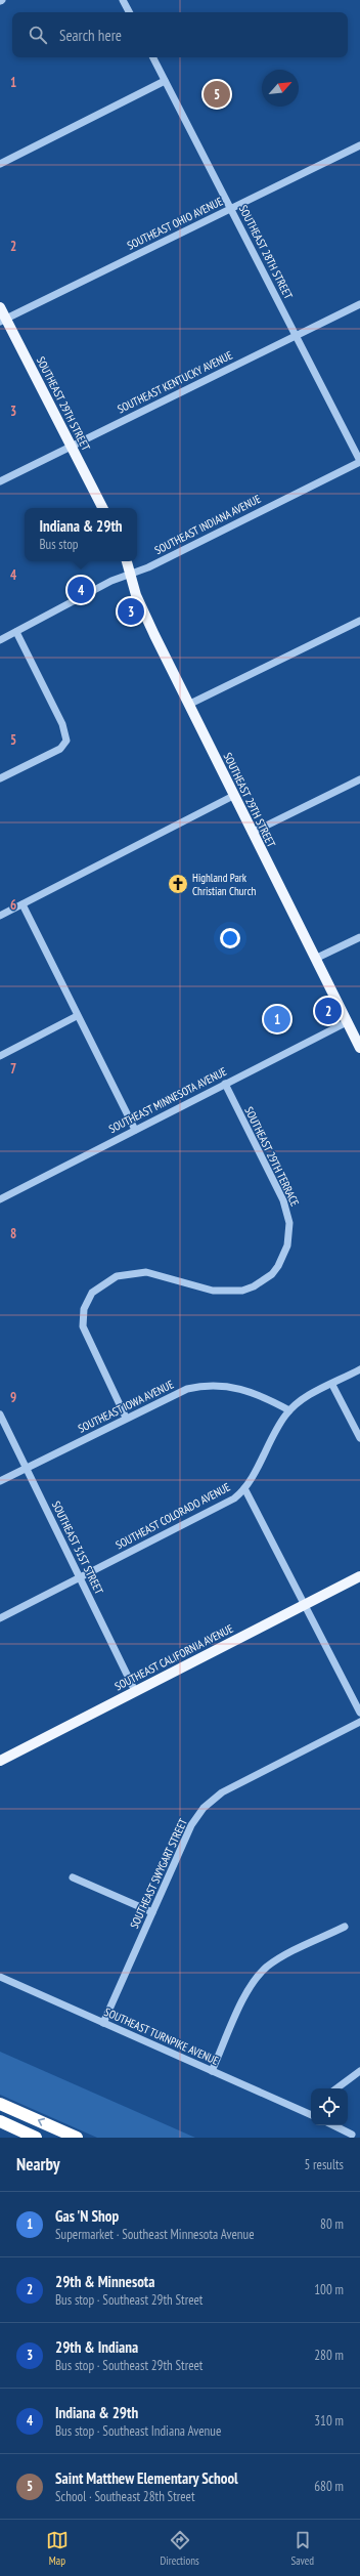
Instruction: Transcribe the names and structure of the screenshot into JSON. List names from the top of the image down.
{
  "streets": {
    "main road": ["SOUTHEAST 29TH STREET", "SOUTHEAST CALIFORNIA AVENUE"],
    "street": [
      "SOUTHEAST OHIO AVENUE",
      "SOUTHEAST 28TH STREET",
      "SOUTHEAST KENTUCKY AVENUE",
      "SOUTHEAST INDIANA AVENUE",
      "SOUTHEAST MINNESOTA AVENUE",
      "SOUTHEAST 29TH TERRACE",
      "SOUTHEAST IOWA AVENUE",
      "SOUTHEAST COLORADO AVENUE",
      "SOUTHEAST 31ST STREET",
      "SOUTHEAST SWYGART STREET",
      "SOUTHEAST TURNPIKE AVENUE"
    ]
  },
  "crossings": [
    ["SOUTHEAST OHIO AVENUE", "SOUTHEAST 28TH STREET"],
    ["SOUTHEAST OHIO AVENUE", "SOUTHEAST 29TH STREET"],
    ["SOUTHEAST 28TH STREET", "SOUTHEAST KENTUCKY AVENUE"],
    ["SOUTHEAST 28TH STREET", "SOUTHEAST INDIANA AVENUE"],
    ["SOUTHEAST KENTUCKY AVENUE", "SOUTHEAST 29TH STREET"],
    ["SOUTHEAST 29TH STREET", "SOUTHEAST INDIANA AVENUE"],
    ["SOUTHEAST 29TH STREET", "SOUTHEAST MINNESOTA AVENUE"],
    ["SOUTHEAST MINNESOTA AVENUE", "SOUTHEAST 29TH TERRACE"],
    ["SOUTHEAST 29TH TERRACE", "SOUTHEAST IOWA AVENUE"],
    ["SOUTHEAST IOWA AVENUE", "SOUTHEAST COLORADO AVENUE"],
    ["SOUTHEAST IOWA AVENUE", "SOUTHEAST 31ST STREET"],
    ["SOUTHEAST COLORADO AVENUE", "SOUTHEAST 31ST STREET"],
    ["SOUTHEAST 31ST STREET", "SOUTHEAST CALIFORNIA AVENUE"],
    ["SOUTHEAST SWYGART STREET", "SOUTHEAST TURNPIKE AVENUE"]
  ],
  "places": {
    "church": ["Highland Park Christian Church"]
  },
  "north": "top right",
  "page": {
    "search": "Search here",
    "pins": [
      "5",
      "4",
      "3",
      "2",
      "1"
    ],
    "popup": ["Indiana & 29th", "Bus stop"],
    "heading": ["Nearby", "5 results"],
    "list": [
      {
        "mark": "1",
        "name": "Gas 'N Shop",
        "note": "Supermarket · Southeast Minnesota Avenue",
        "value": "80 m"
      },
      {
        "mark": "2",
        "name": "29th & Minnesota",
        "note": "Bus stop · Southeast 29th Street",
        "value": "100 m"
      },
      {
        "mark": "3",
        "name": "29th & Indiana",
        "note": "Bus stop · Southeast 29th Street",
        "value": "280 m"
      },
      {
        "mark": "4",
        "name": "Indiana & 29th",
        "note": "Bus stop · Southeast Indiana Avenue",
        "value": "310 m"
      },
      {
        "mark": "5",
        "name": "Saint Matthew Elementary School",
        "note": "School · Southeast 28th Street",
        "value": "680 m"
      }
    ],
    "nav": ["Map", "Directions", "Saved"]
  },
  "grid": {
    "rows": [
      "1",
      "2",
      "3",
      "4",
      "5",
      "6",
      "7",
      "8",
      "9"
    ]
  }
}
